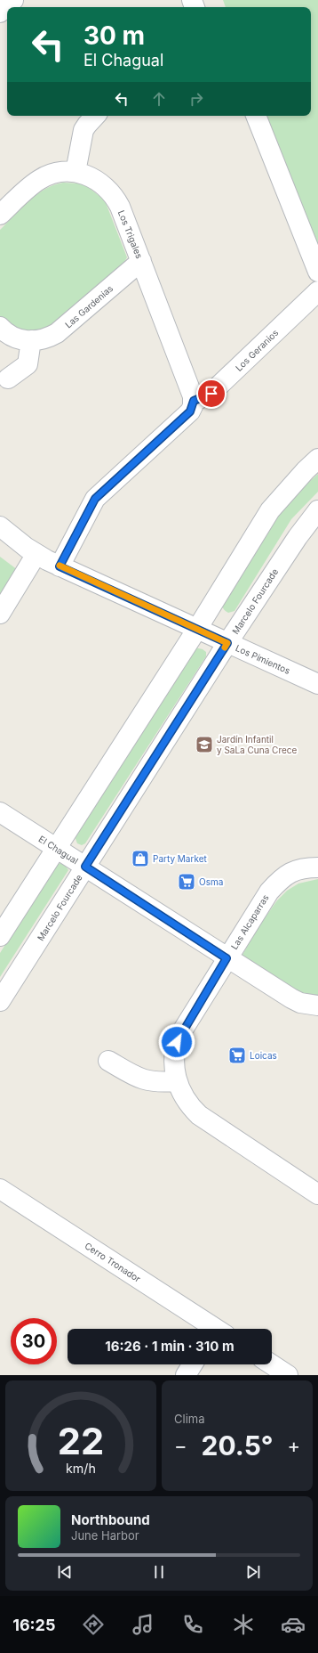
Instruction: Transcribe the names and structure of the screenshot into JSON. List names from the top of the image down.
{
  "streets": {
    "street": [
      "Los Trigales",
      "Las Gardenias",
      "Los Geranios",
      "Marcelo Fourcade",
      "Los Pimientos",
      "El Chagual",
      "Las Alcaparras",
      "Cerro Tronador"
    ]
  },
  "crossings": [
    ["Los Trigales", "Las Gardenias"],
    ["Los Trigales", "Los Geranios"],
    ["Marcelo Fourcade", "Los Pimientos"],
    ["Marcelo Fourcade", "El Chagual"],
    ["El Chagual", "Las Alcaparras"]
  ],
  "places": {
    "school or university": ["Jardín Infantil y SaLa Cuna Crece"],
    "shop": ["Party Market"],
    "supermarket": ["Osma", "Loicas"]
  },
  "page": {
    "turn": ["30 m", "El Chagual"],
    "limit": "30",
    "trip": "16:26 · 1 min · 310 m",
    "tile": "Clima",
    "heat": ["−", "20.5°", "+"],
    "song": ["Northbound", "June Harbor"],
    "tabs": "16:25",
    "gauge": ["22", "km/h"]
  }
}
